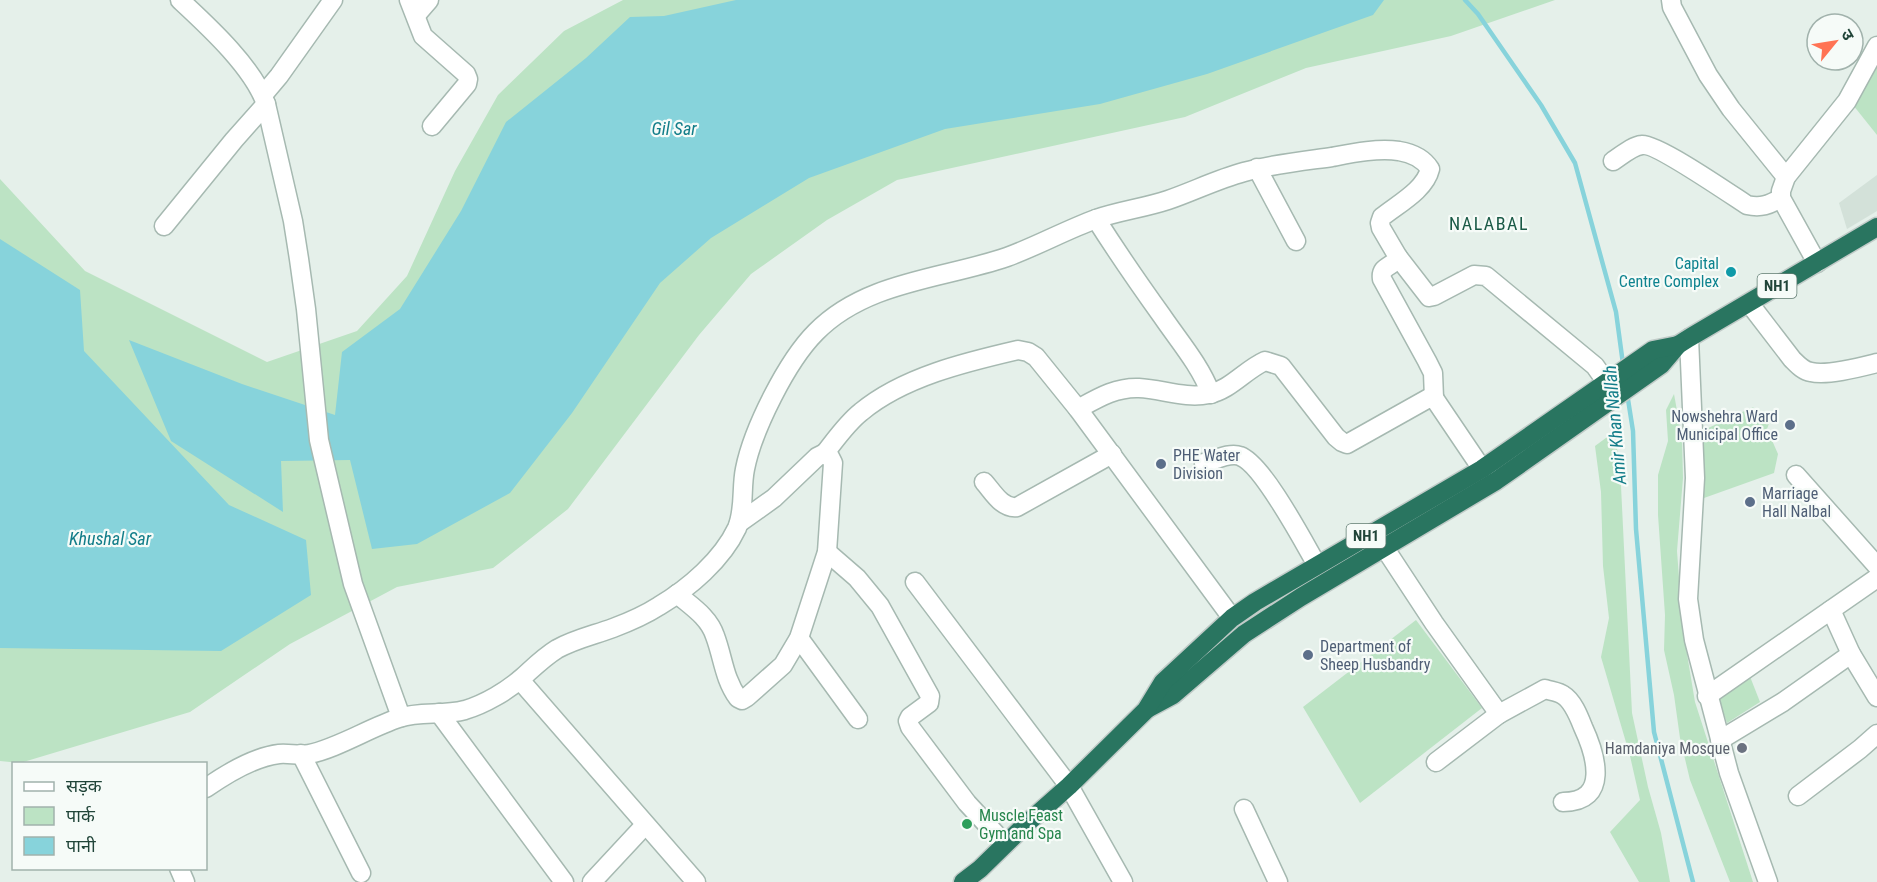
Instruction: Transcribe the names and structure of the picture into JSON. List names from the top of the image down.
{
  "streets": {
    "highway": ["NH1"]
  },
  "districts": ["NALABAL"],
  "water": ["Gil Sar", "Amir Khan Nallah", "Khushal Sar"],
  "places": [
    "Capital Centre Complex",
    "Nowshehra Ward Municipal Office",
    "PHE Water Division",
    "Marriage Hall Nalbal",
    "Department of Sheep Husbandry",
    "Hamdaniya Mosque",
    "Muscle Feast Gym and Spa"
  ],
  "legend": ["सड़क", "पार्क", "पानी"],
  "north": "top right"
}
